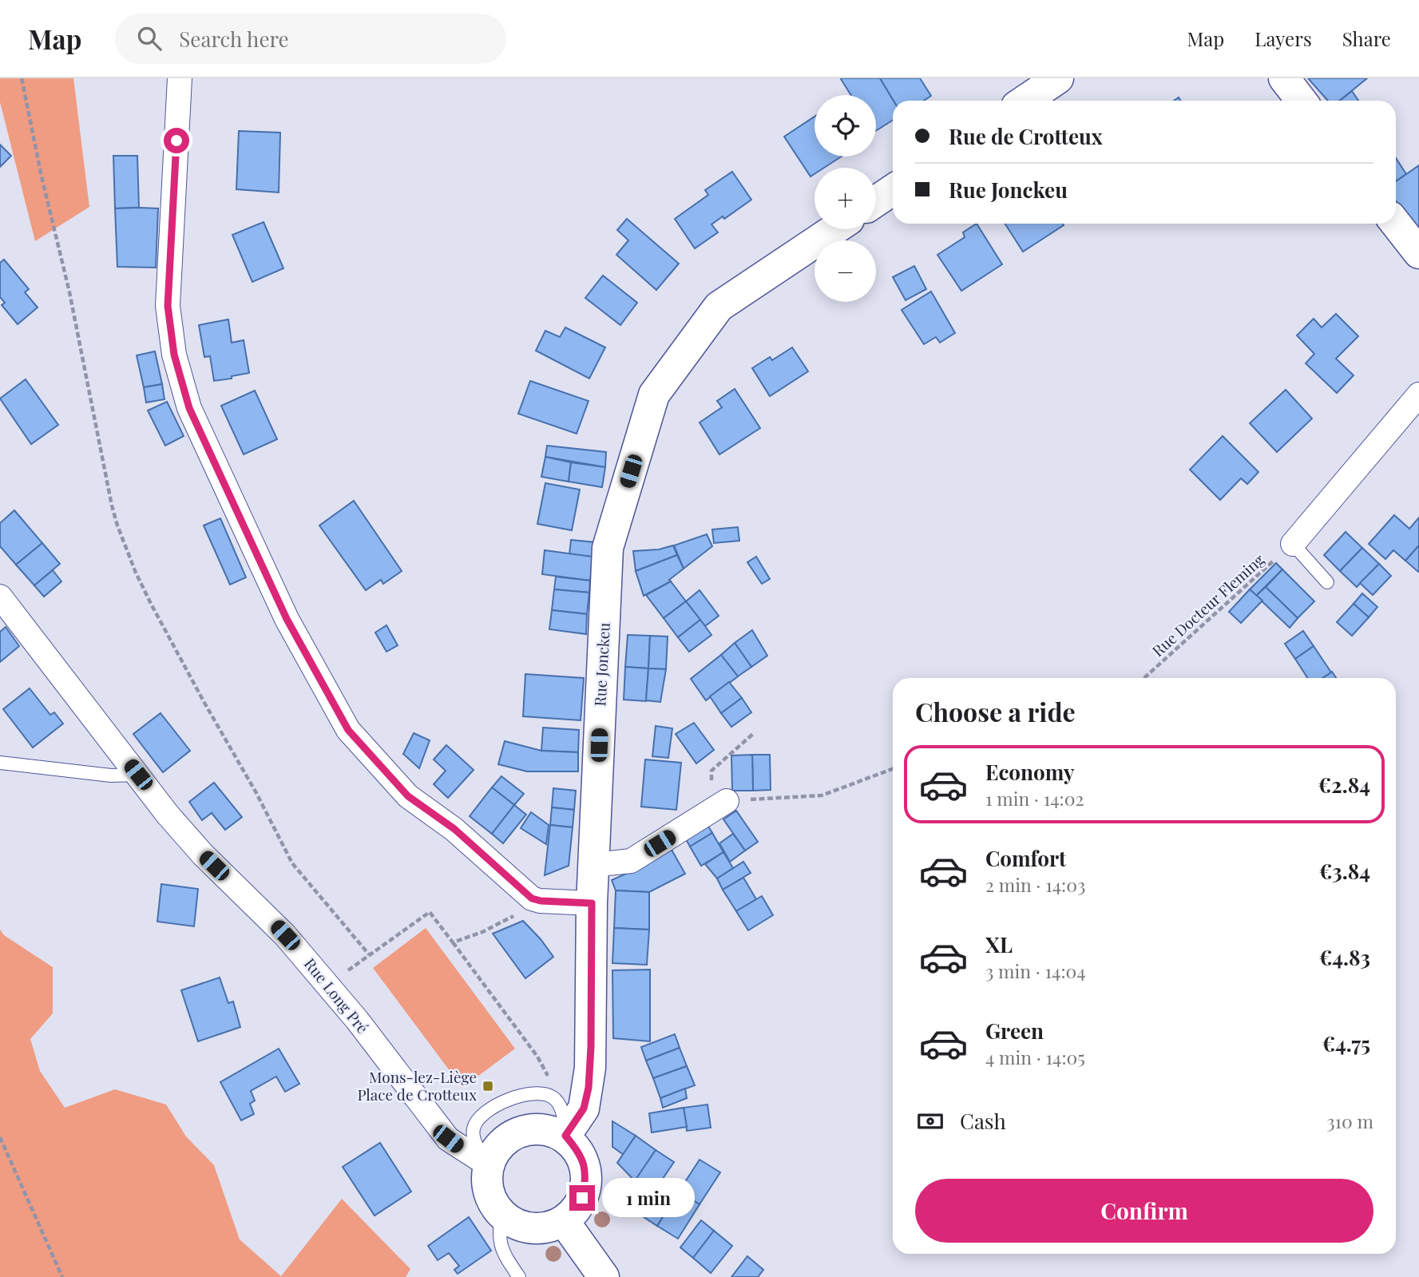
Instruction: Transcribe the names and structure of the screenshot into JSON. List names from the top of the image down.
{
  "streets": {
    "street": ["Rue Jonckeu", "Rue Long Pré"],
    "path": ["Rue Docteur Fleming"]
  },
  "crossings": [
    ["Rue Jonckeu", "Rue Long Pré"]
  ],
  "places": {
    "transit": ["Mons-lez-Liège Place de Crotteux"]
  },
  "page": {
    "header": "Map",
    "search": "Search here",
    "nav": ["Map", "Layers", "Share"],
    "map_buttons": ["+", "−"],
    "banner": ["Rue de Crotteux", "Rue Jonckeu"],
    "heading": "Choose a ride",
    "list": [
      {
        "name": "Economy",
        "note": "1 min · 14:02",
        "value": "€2.84"
      },
      {
        "name": "Comfort",
        "note": "2 min · 14:03",
        "value": "€3.84"
      },
      {
        "name": "XL",
        "note": "3 min · 14:04",
        "value": "€4.83"
      },
      {
        "name": "Green",
        "note": "4 min · 14:05",
        "value": "€4.75"
      }
    ],
    "pay": ["Cash", "310 m"],
    "buttons": "Confirm",
    "bubble": "1 min"
  }
}
